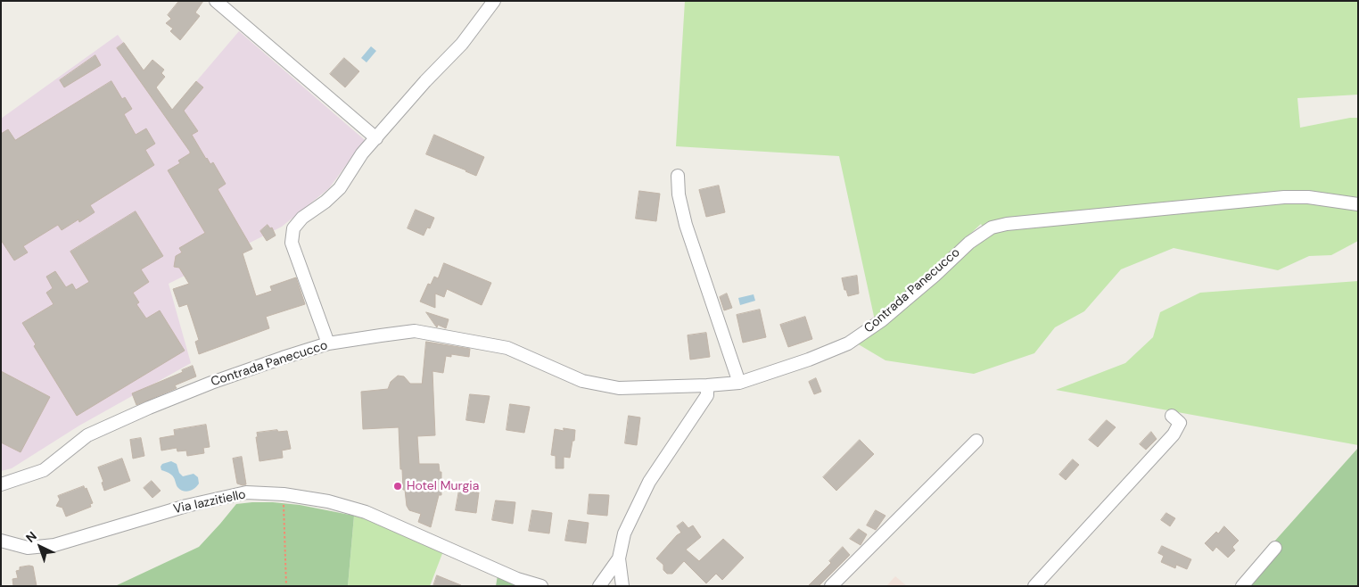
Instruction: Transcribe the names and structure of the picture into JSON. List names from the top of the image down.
{
  "streets": {
    "street": ["Contrada Panecucco", "Via Iazzitiello"]
  },
  "places": ["Hotel Murgia"],
  "north": "top left"
}
